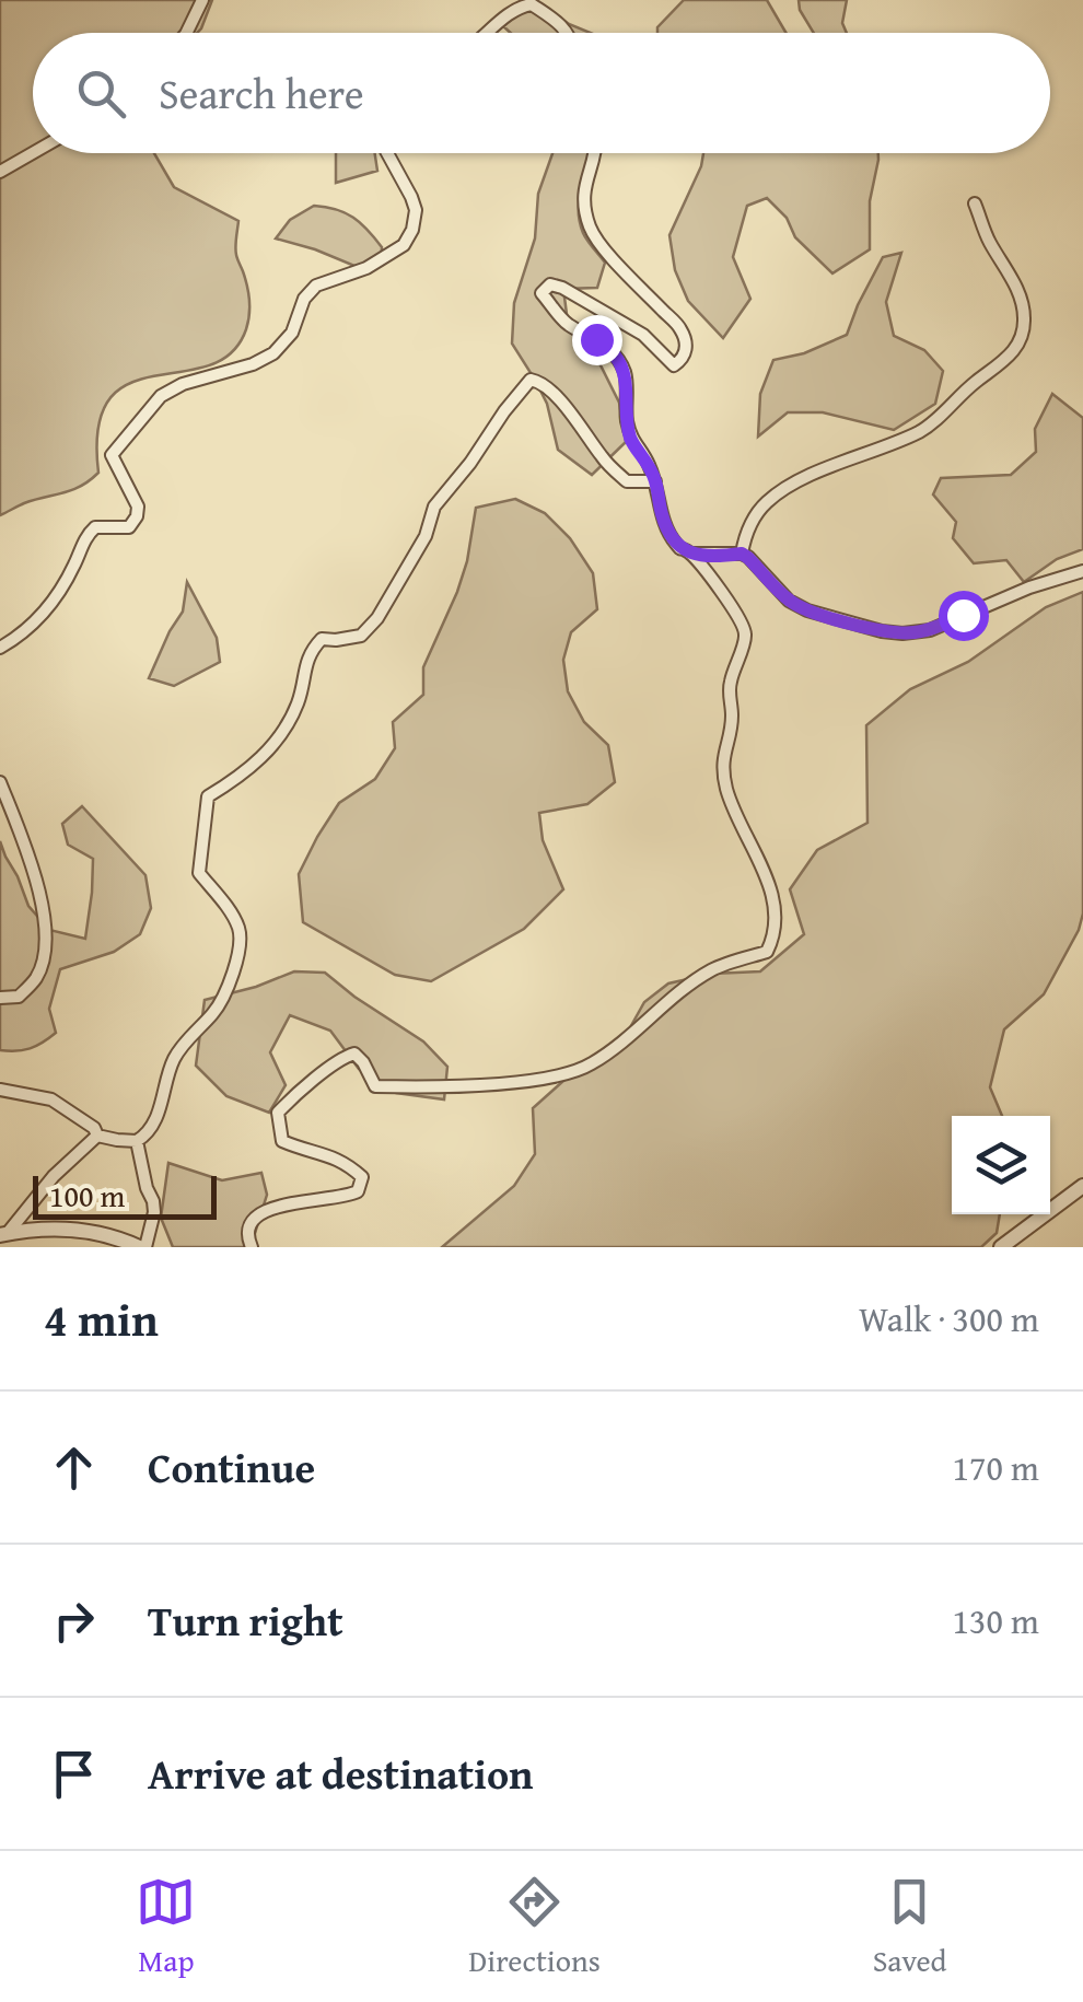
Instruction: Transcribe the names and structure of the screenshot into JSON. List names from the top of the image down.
{
  "scale_bar": "100 m",
  "page": {
    "search": "Search here",
    "scale": "100 m",
    "heading": ["4 min", "Walk · 300 m"],
    "list": [
      ["Continue", "170 m"],
      ["Turn right", "130 m"],
      "Arrive at destination"
    ],
    "nav": ["Map", "Directions", "Saved"]
  }
}
